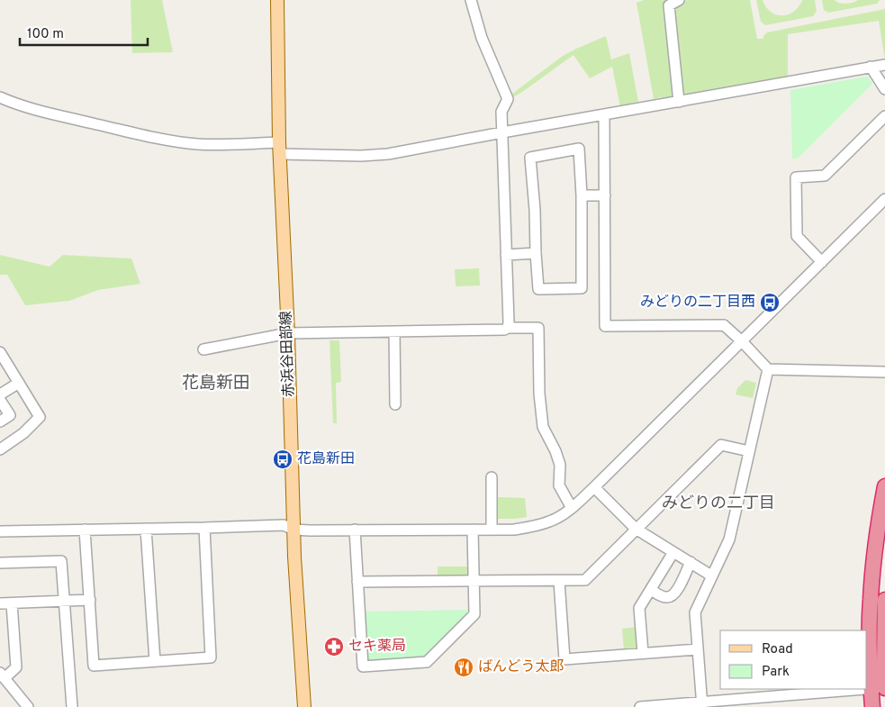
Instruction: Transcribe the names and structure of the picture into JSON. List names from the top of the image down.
{
  "streets": {
    "main road": ["赤浜谷田部線"]
  },
  "districts": ["花島新田", "みどりの二丁目"],
  "places": {
    "bus stop": ["みどりの二丁目西", "花島新田"],
    "pharmacy": ["セキ薬局"],
    "restaurant": ["ばんどう太郎"]
  },
  "legend": ["Road", "Park"],
  "scale_bar": "100 m"
}
